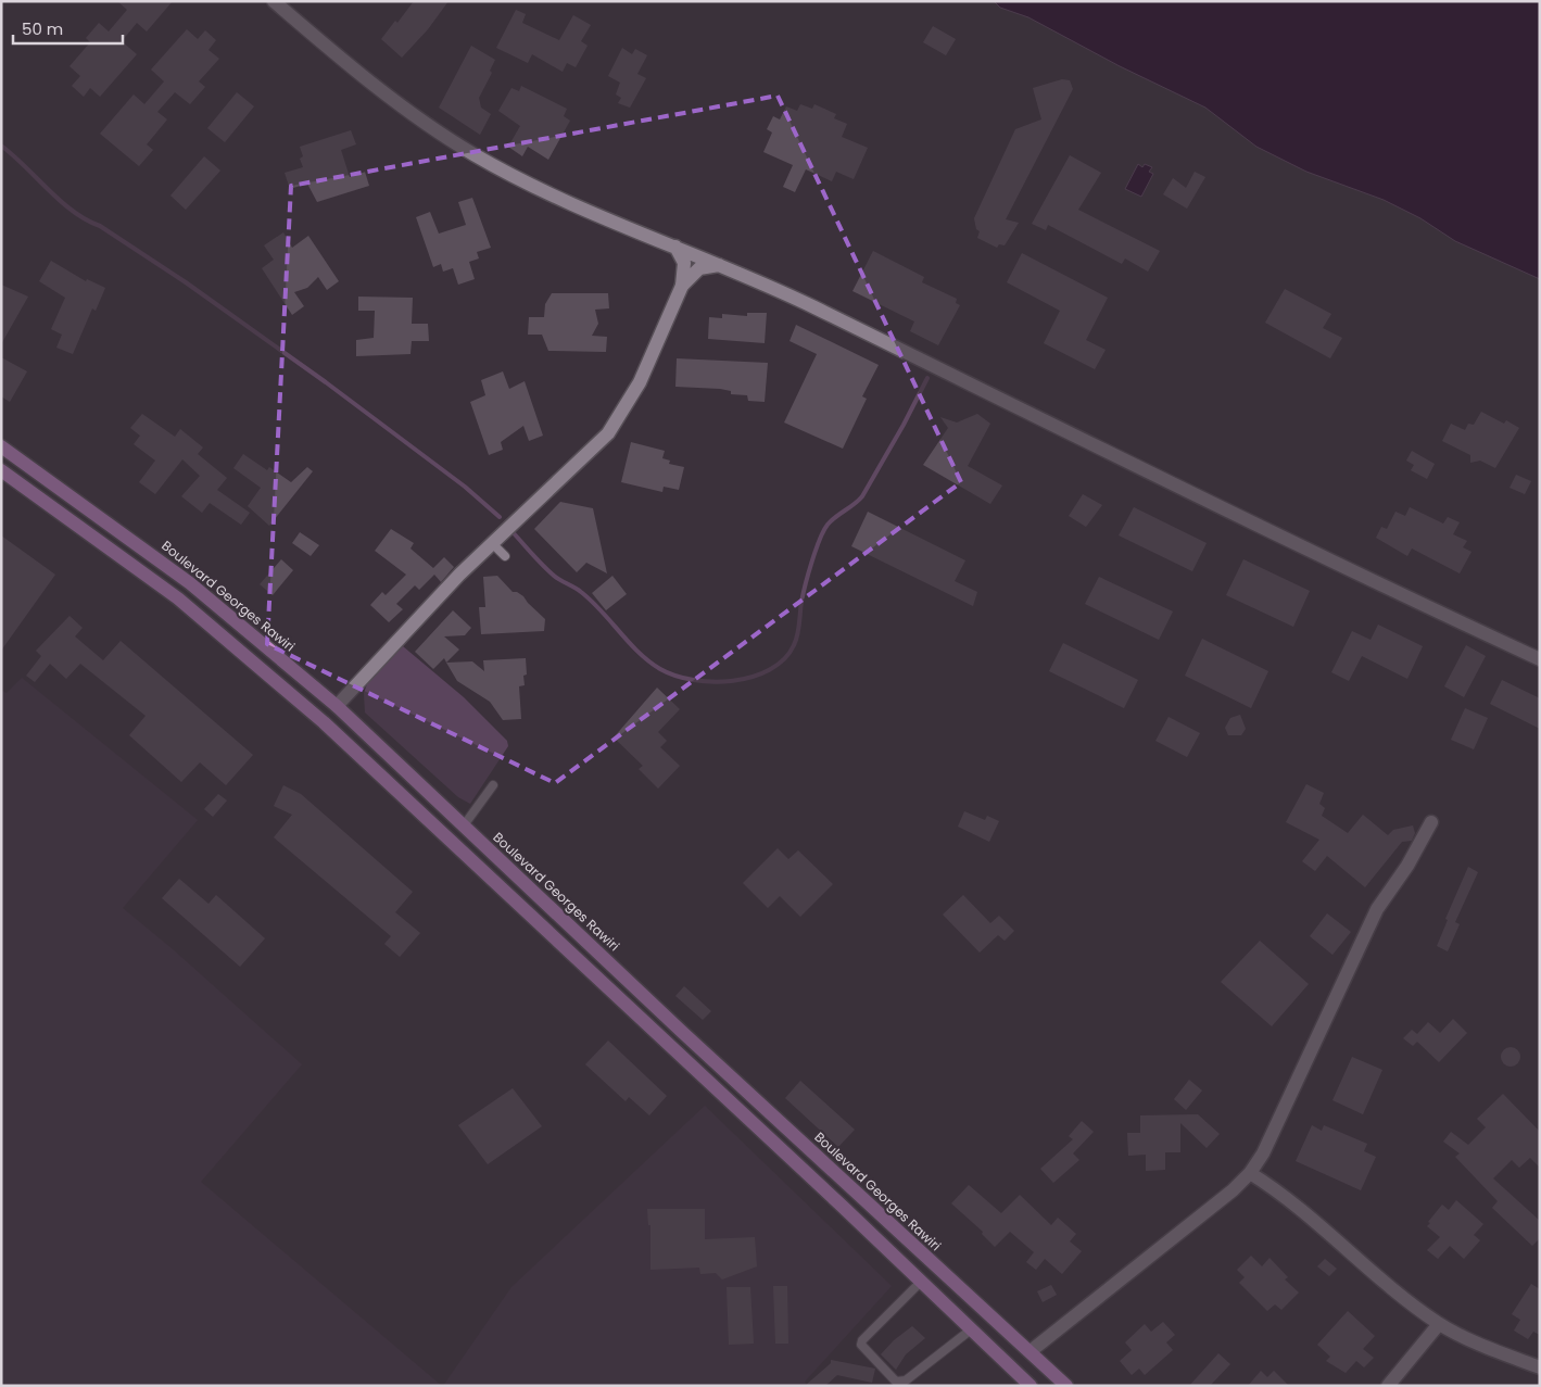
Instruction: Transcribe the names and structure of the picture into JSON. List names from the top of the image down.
{
  "streets": {
    "main road": ["Boulevard Georges Rawiri"]
  },
  "scale_bar": "50 m"
}
